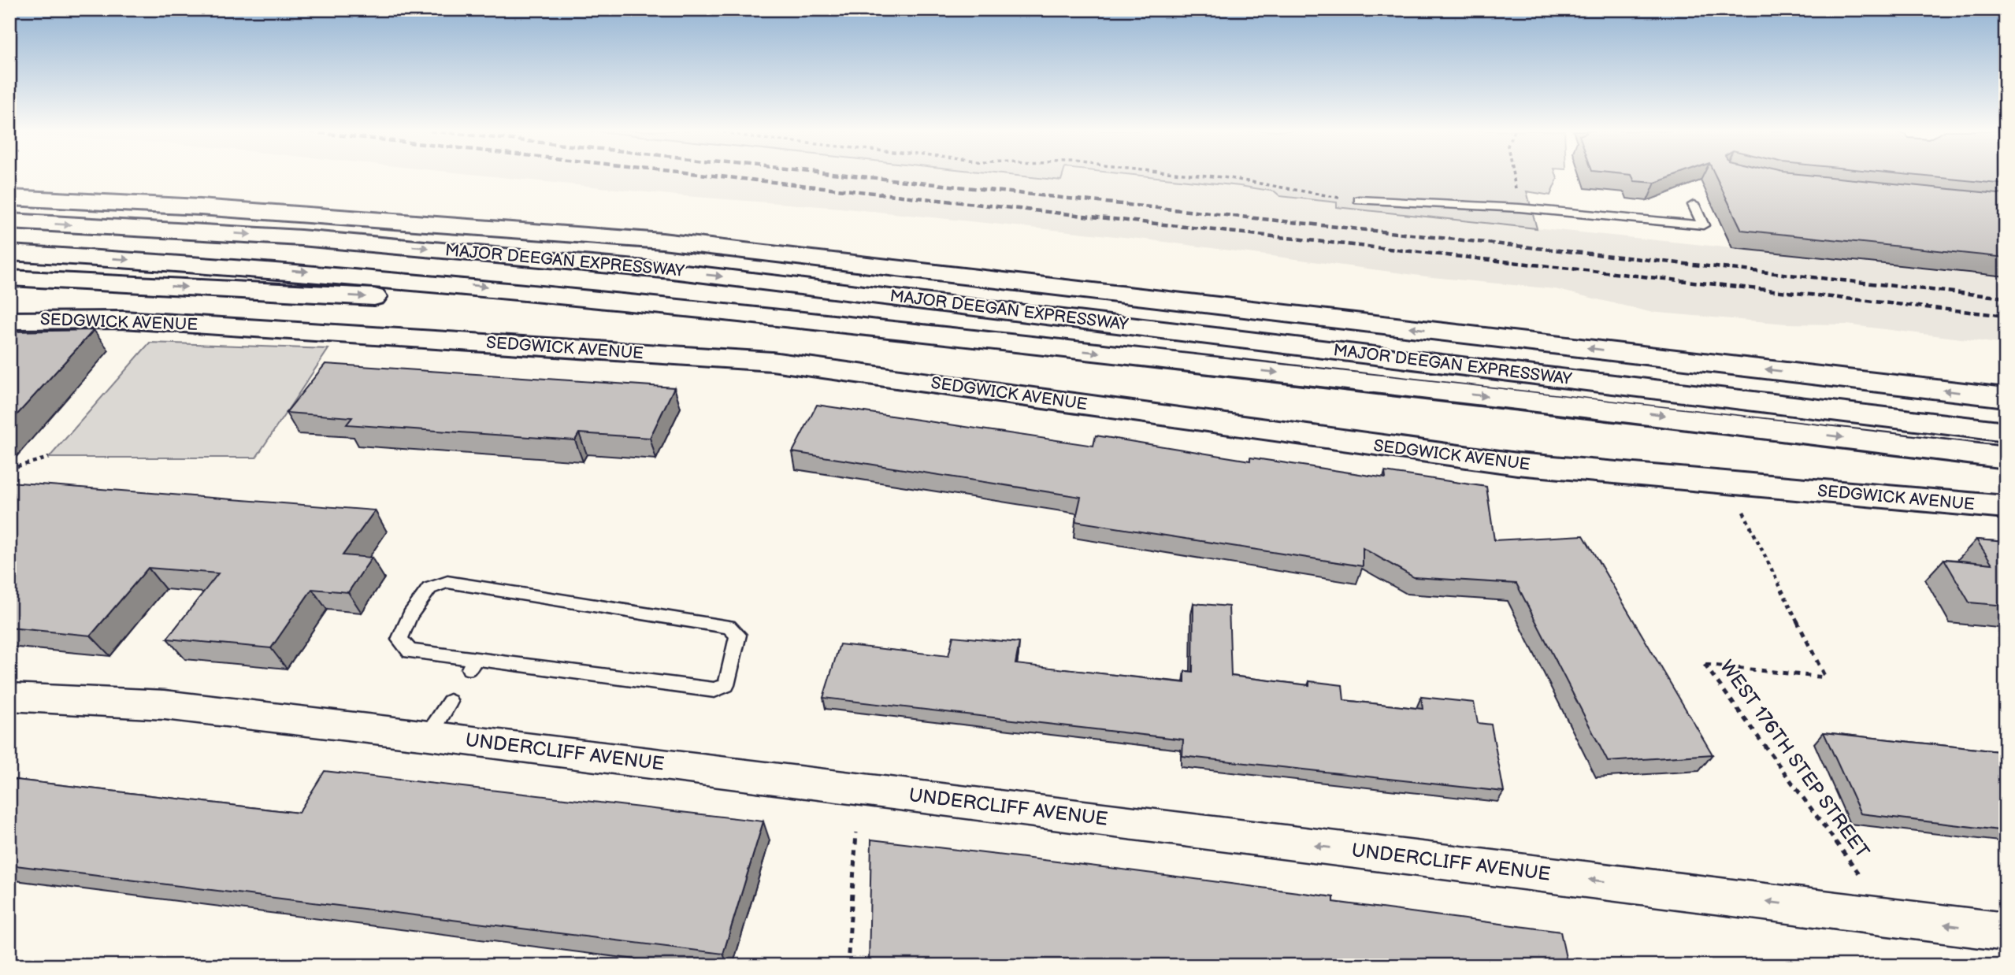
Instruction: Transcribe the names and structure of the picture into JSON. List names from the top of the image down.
{
  "streets": {
    "main road": ["MAJOR DEEGAN EXPRESSWAY", "SEDGWICK AVENUE"],
    "street": ["UNDERCLIFF AVENUE"],
    "path": ["WEST 176TH STEP STREET"]
  },
  "crossings": [
    ["UNDERCLIFF AVENUE", "WEST 176TH STEP STREET"]
  ],
  "one_way": ["UNDERCLIFF AVENUE"]
}
